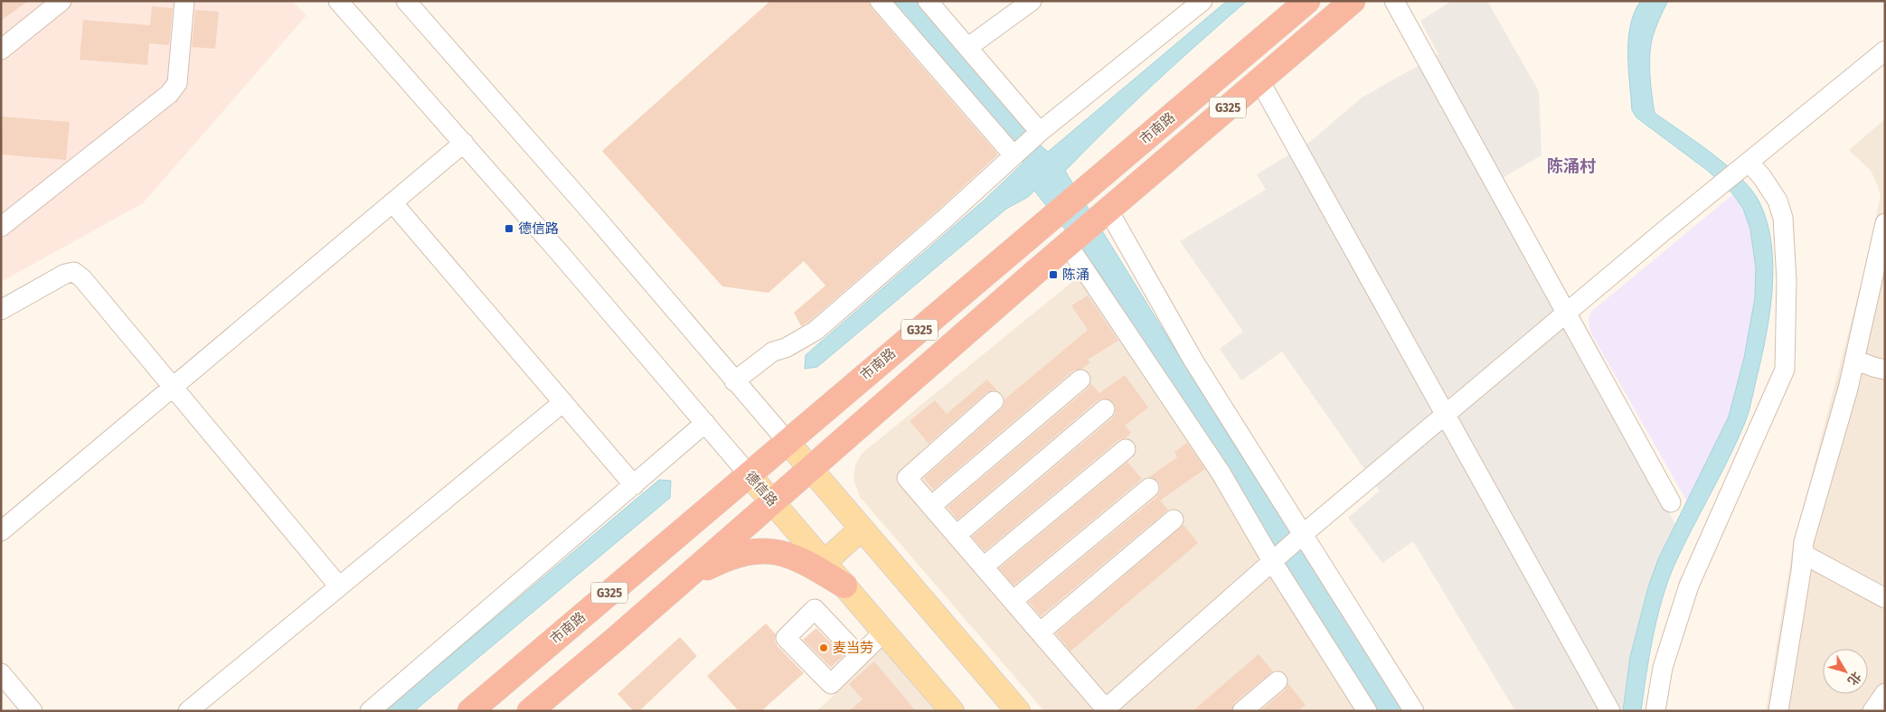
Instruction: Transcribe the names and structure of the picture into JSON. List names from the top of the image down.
{
  "streets": {
    "highway": ["G325", "市南路"],
    "main road": ["德信路"]
  },
  "crossings": [
    ["G325", "德信路"],
    ["市南路", "德信路"]
  ],
  "districts": ["陈涌村"],
  "places": {
    "transit": ["德信路", "陈涌"],
    "other": ["麦当劳"]
  },
  "north": "bottom right"
}
